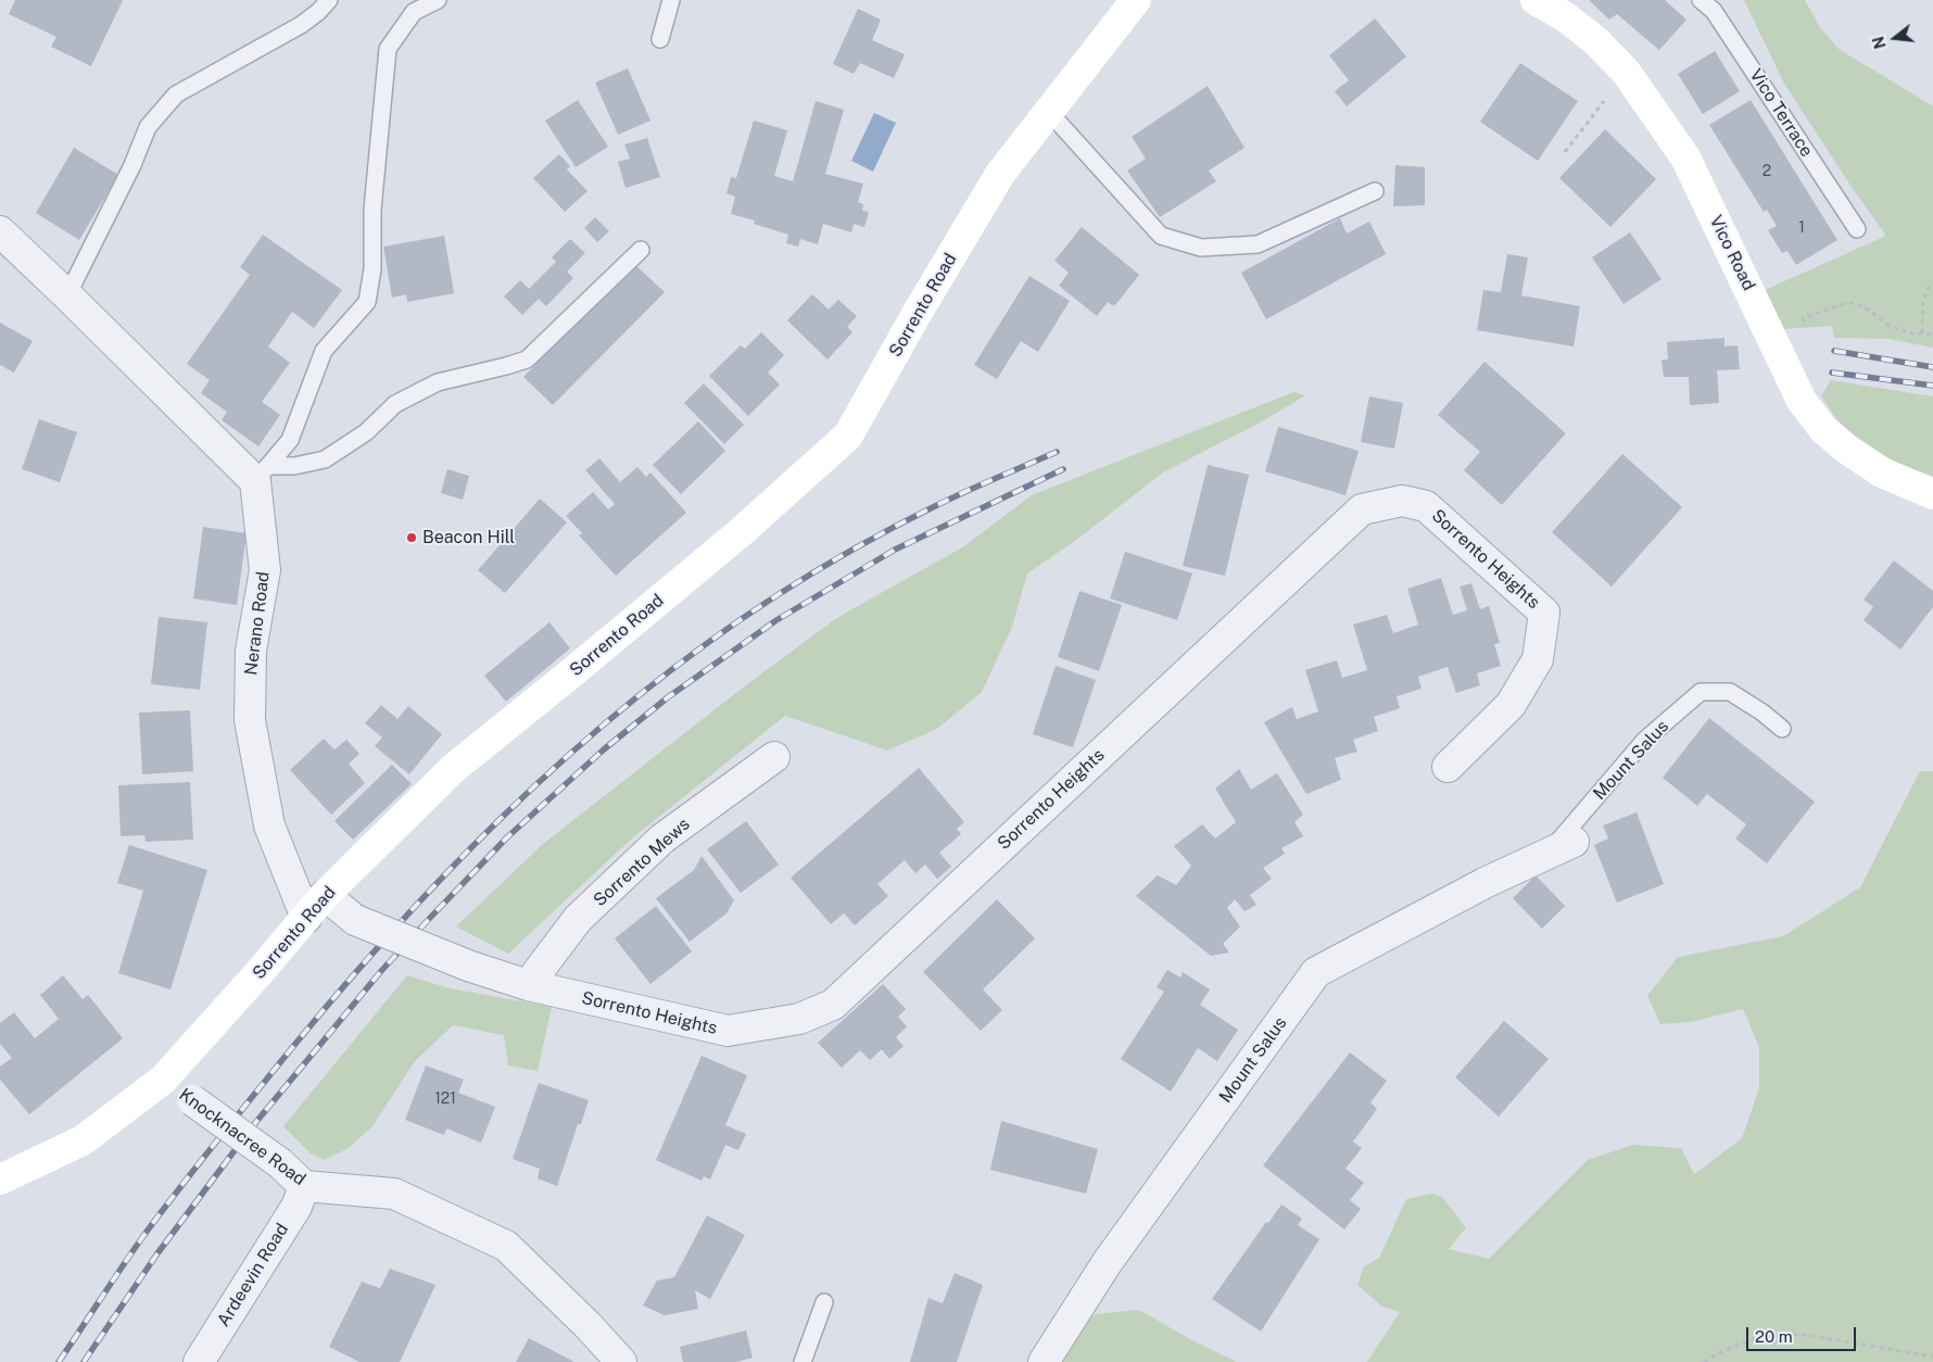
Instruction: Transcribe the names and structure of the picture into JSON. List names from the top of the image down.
{
  "streets": {
    "main road": ["Vico Road", "Sorrento Road"],
    "street": [
      "Sorrento Heights",
      "Nerano Road",
      "Mount Salus",
      "Sorrento Mews",
      "Knocknacree Road",
      "Ardeevin Road"
    ],
    "lane": ["Vico Terrace"]
  },
  "crossings": [
    ["Sorrento Road", "Sorrento Heights"],
    ["Sorrento Road", "Nerano Road"],
    ["Sorrento Road", "Knocknacree Road"],
    ["Sorrento Heights", "Sorrento Mews"],
    ["Knocknacree Road", "Ardeevin Road"]
  ],
  "places": ["Beacon Hill"],
  "house_numbers": ["2", "1", "121"],
  "scale_bar": "20 m",
  "north": "left"
}
